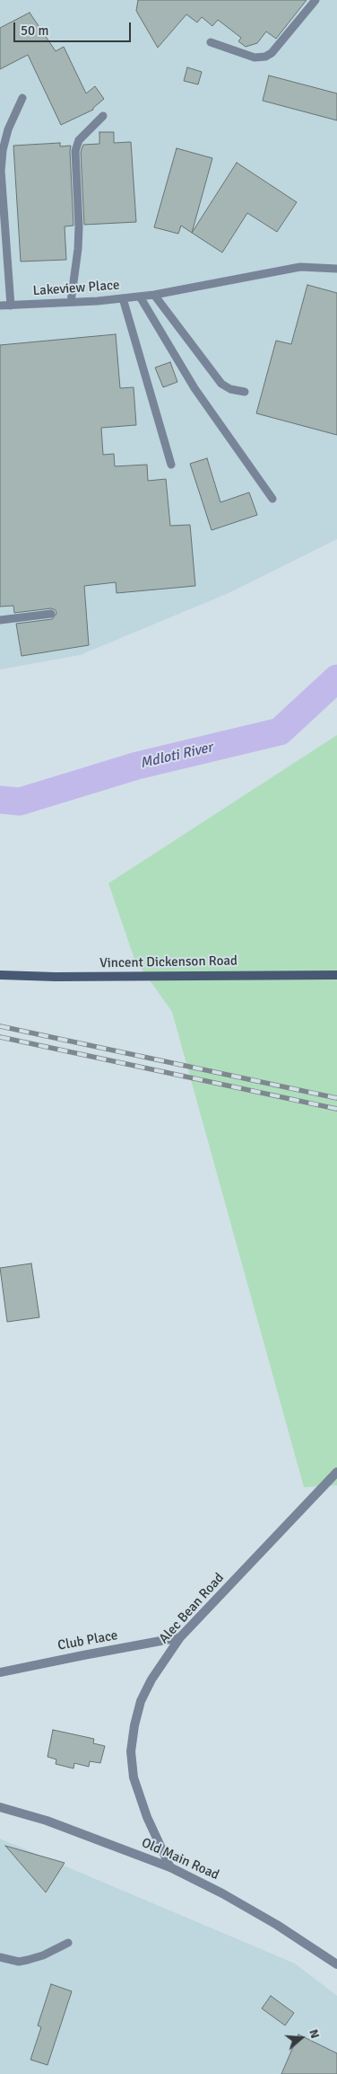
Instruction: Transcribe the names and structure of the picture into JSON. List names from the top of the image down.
{
  "streets": {
    "main road": ["Vincent Dickenson Road"],
    "street": ["Alec Bean Road", "Club Place", "Old Main Road"],
    "lane": ["Lakeview Place"]
  },
  "crossings": [
    ["Alec Bean Road", "Club Place"],
    ["Alec Bean Road", "Old Main Road"]
  ],
  "water": ["Mdloti River"],
  "scale_bar": "50 m",
  "north": "right"
}
